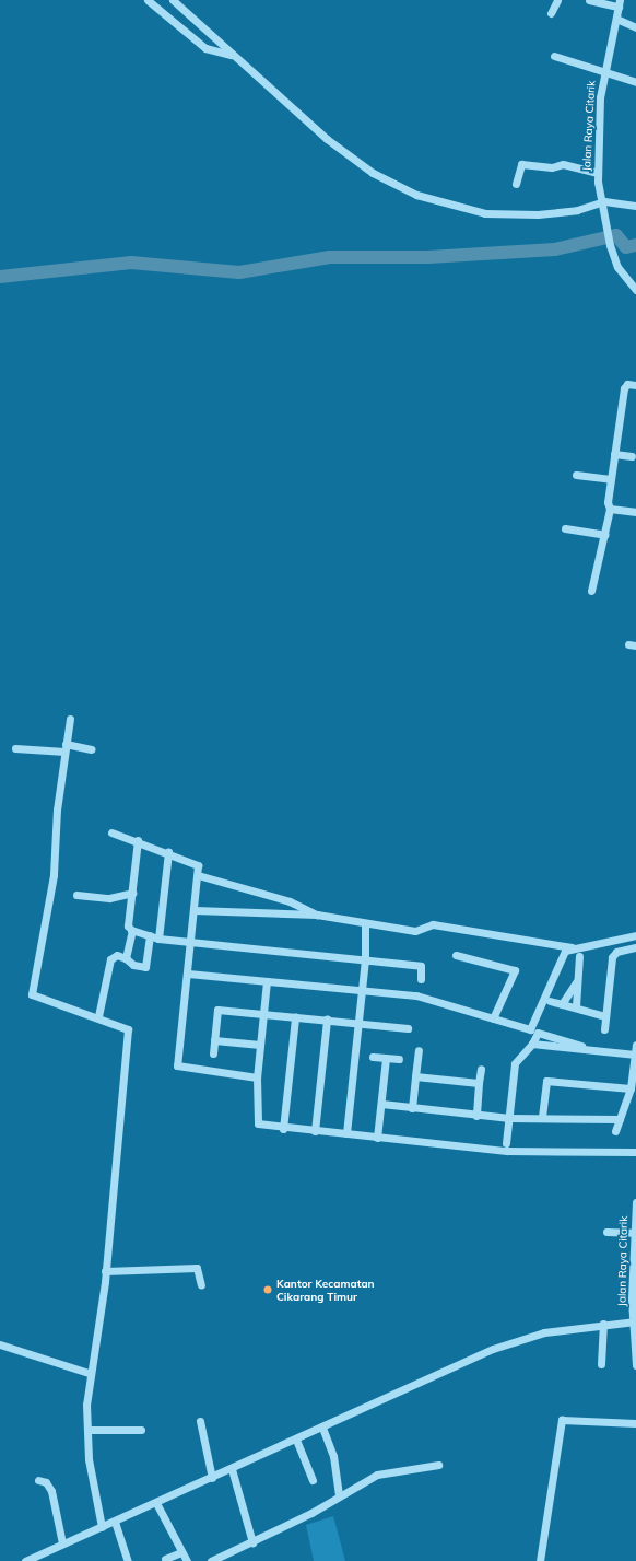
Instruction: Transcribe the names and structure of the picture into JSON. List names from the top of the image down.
{
  "streets": {
    "street": ["Jalan Raya Citarik"]
  },
  "places": ["Kantor Kecamatan Cikarang Timur"]
}
